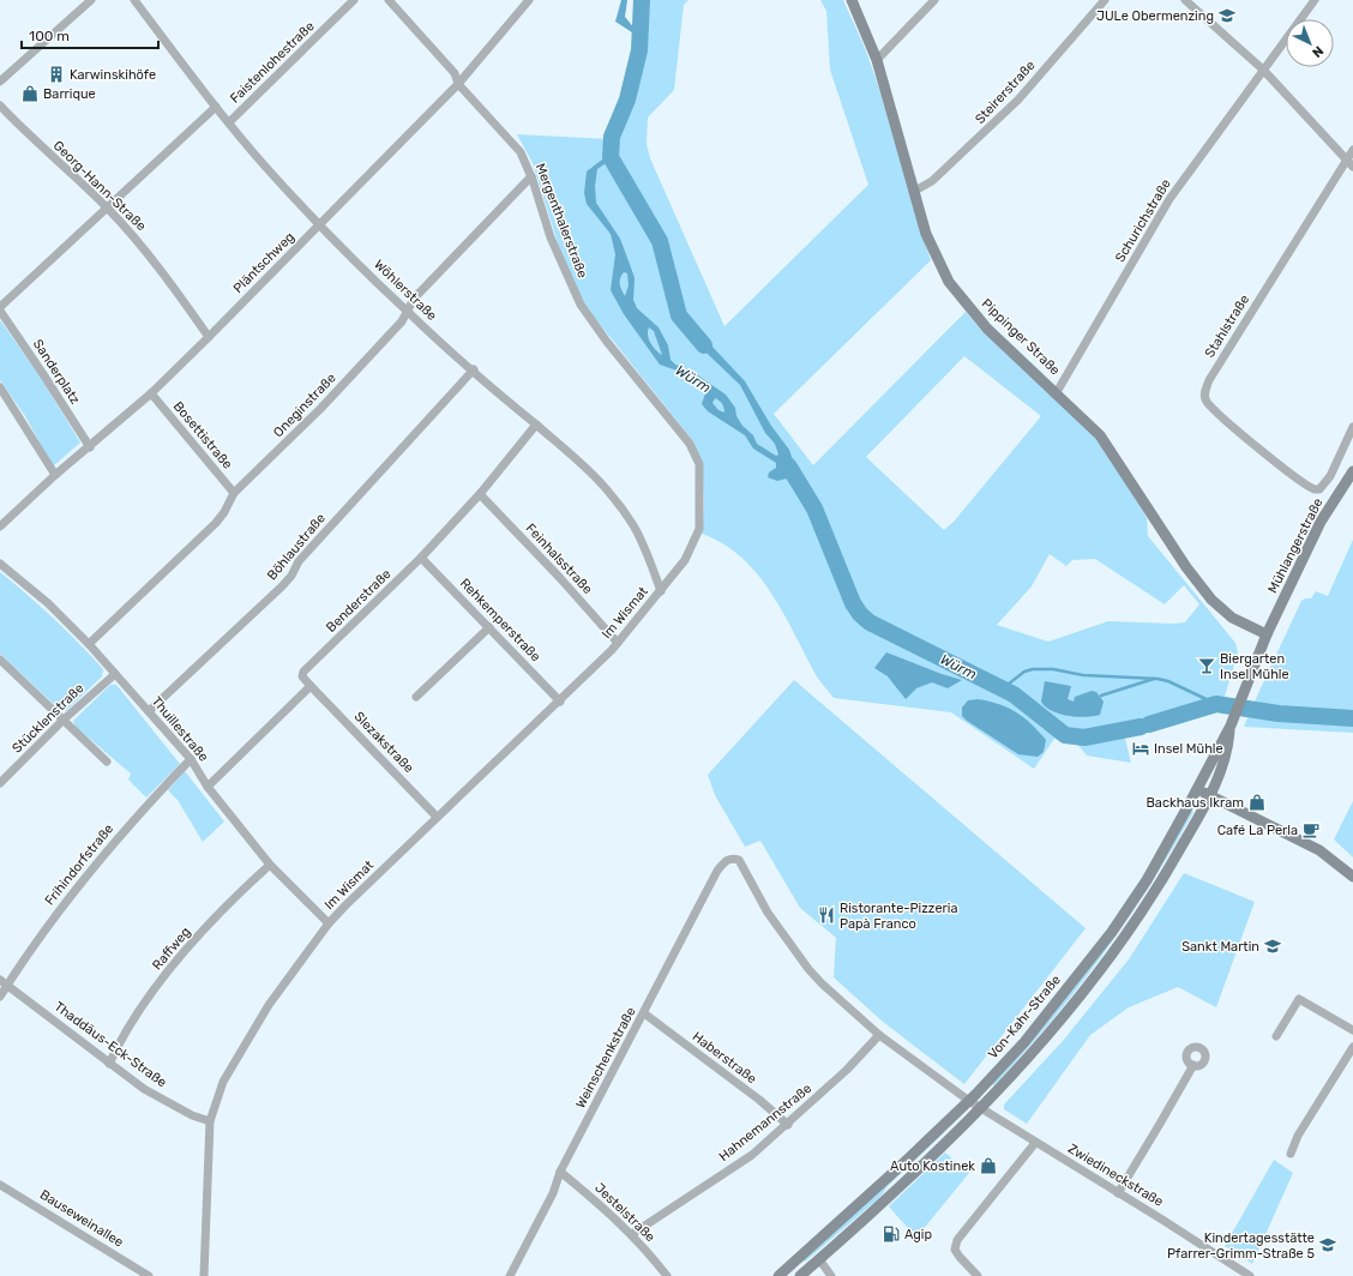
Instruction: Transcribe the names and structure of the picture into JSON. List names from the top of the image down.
{
  "streets": {
    "main road": ["Pippinger Straße", "Mühlangerstraße", "Von-Kahr-Straße"],
    "street": [
      "Faistenlohestraße",
      "Steirerstraße",
      "Georg-Hann-Straße",
      "Mergenthalerstraße",
      "Schurichstraße",
      "Pläntschweg",
      "Wöhlerstraße",
      "Stahlstraße",
      "Sanderplatz",
      "Oneginstraße",
      "Bosettistraße",
      "Böhlaustraße",
      "Feinhalsstraße",
      "Benderstraße",
      "Im Wismat",
      "Rehkemperstraße",
      "Stücklenstraße",
      "Thuillestraße",
      "Slezakstraße",
      "Frihindorfstraße",
      "Raffweg",
      "Thaddäus-Eck-Straße",
      "Weinschenkstraße",
      "Haberstraße",
      "Hahnemannstraße",
      "Zwiedineckstraße",
      "Jestelstraße",
      "Bauseweinallee"
    ]
  },
  "crossings": [
    ["Faistenlohestraße", "Georg-Hann-Straße"],
    ["Faistenlohestraße", "Wöhlerstraße"],
    ["Steirerstraße", "Pippinger Straße"],
    ["Georg-Hann-Straße", "Pläntschweg"],
    ["Mergenthalerstraße", "Pläntschweg"],
    ["Mergenthalerstraße", "Wöhlerstraße"],
    ["Mergenthalerstraße", "Oneginstraße"],
    ["Mergenthalerstraße", "Im Wismat"],
    ["Schurichstraße", "Pippinger Straße"],
    ["Pläntschweg", "Wöhlerstraße"],
    ["Pläntschweg", "Sanderplatz"],
    ["Pläntschweg", "Bosettistraße"],
    ["Wöhlerstraße", "Oneginstraße"],
    ["Wöhlerstraße", "Böhlaustraße"],
    ["Wöhlerstraße", "Benderstraße"],
    ["Wöhlerstraße", "Im Wismat"],
    ["Pippinger Straße", "Mühlangerstraße"],
    ["Pippinger Straße", "Von-Kahr-Straße"],
    ["Oneginstraße", "Bosettistraße"],
    ["Oneginstraße", "Thuillestraße"],
    ["Mühlangerstraße", "Von-Kahr-Straße"],
    ["Böhlaustraße", "Thuillestraße"],
    ["Feinhalsstraße", "Benderstraße"],
    ["Feinhalsstraße", "Im Wismat"],
    ["Benderstraße", "Rehkemperstraße"],
    ["Benderstraße", "Slezakstraße"],
    ["Im Wismat", "Rehkemperstraße"],
    ["Im Wismat", "Thuillestraße"],
    ["Im Wismat", "Slezakstraße"],
    ["Im Wismat", "Thaddäus-Eck-Straße"],
    ["Stücklenstraße", "Thuillestraße"],
    ["Thuillestraße", "Frihindorfstraße"],
    ["Thuillestraße", "Raffweg"],
    ["Frihindorfstraße", "Thaddäus-Eck-Straße"],
    ["Raffweg", "Thaddäus-Eck-Straße"],
    ["Von-Kahr-Straße", "Zwiedineckstraße"],
    ["Weinschenkstraße", "Haberstraße"],
    ["Weinschenkstraße", "Zwiedineckstraße"],
    ["Weinschenkstraße", "Jestelstraße"],
    ["Haberstraße", "Hahnemannstraße"],
    ["Hahnemannstraße", "Zwiedineckstraße"],
    ["Hahnemannstraße", "Jestelstraße"]
  ],
  "water": ["Würm"],
  "places": {
    "school or university": ["JULe Obermenzing", "Sankt Martin", "Kindertagesstätte Pfarrer-Grimm-Straße 5"],
    "building": ["Karwinskihöfe"],
    "shop": ["Barrique", "Backhaus Ikram", "Auto Kostinek"],
    "bar": ["Biergarten Insel Mühle"],
    "hotel": ["Insel Mühle"],
    "cafe": ["Café La Perla"],
    "restaurant": ["Ristorante-Pizzeria Papà Franco"],
    "fuel station": ["Agip"]
  },
  "scale_bar": "100 m",
  "north": "bottom right"
}
